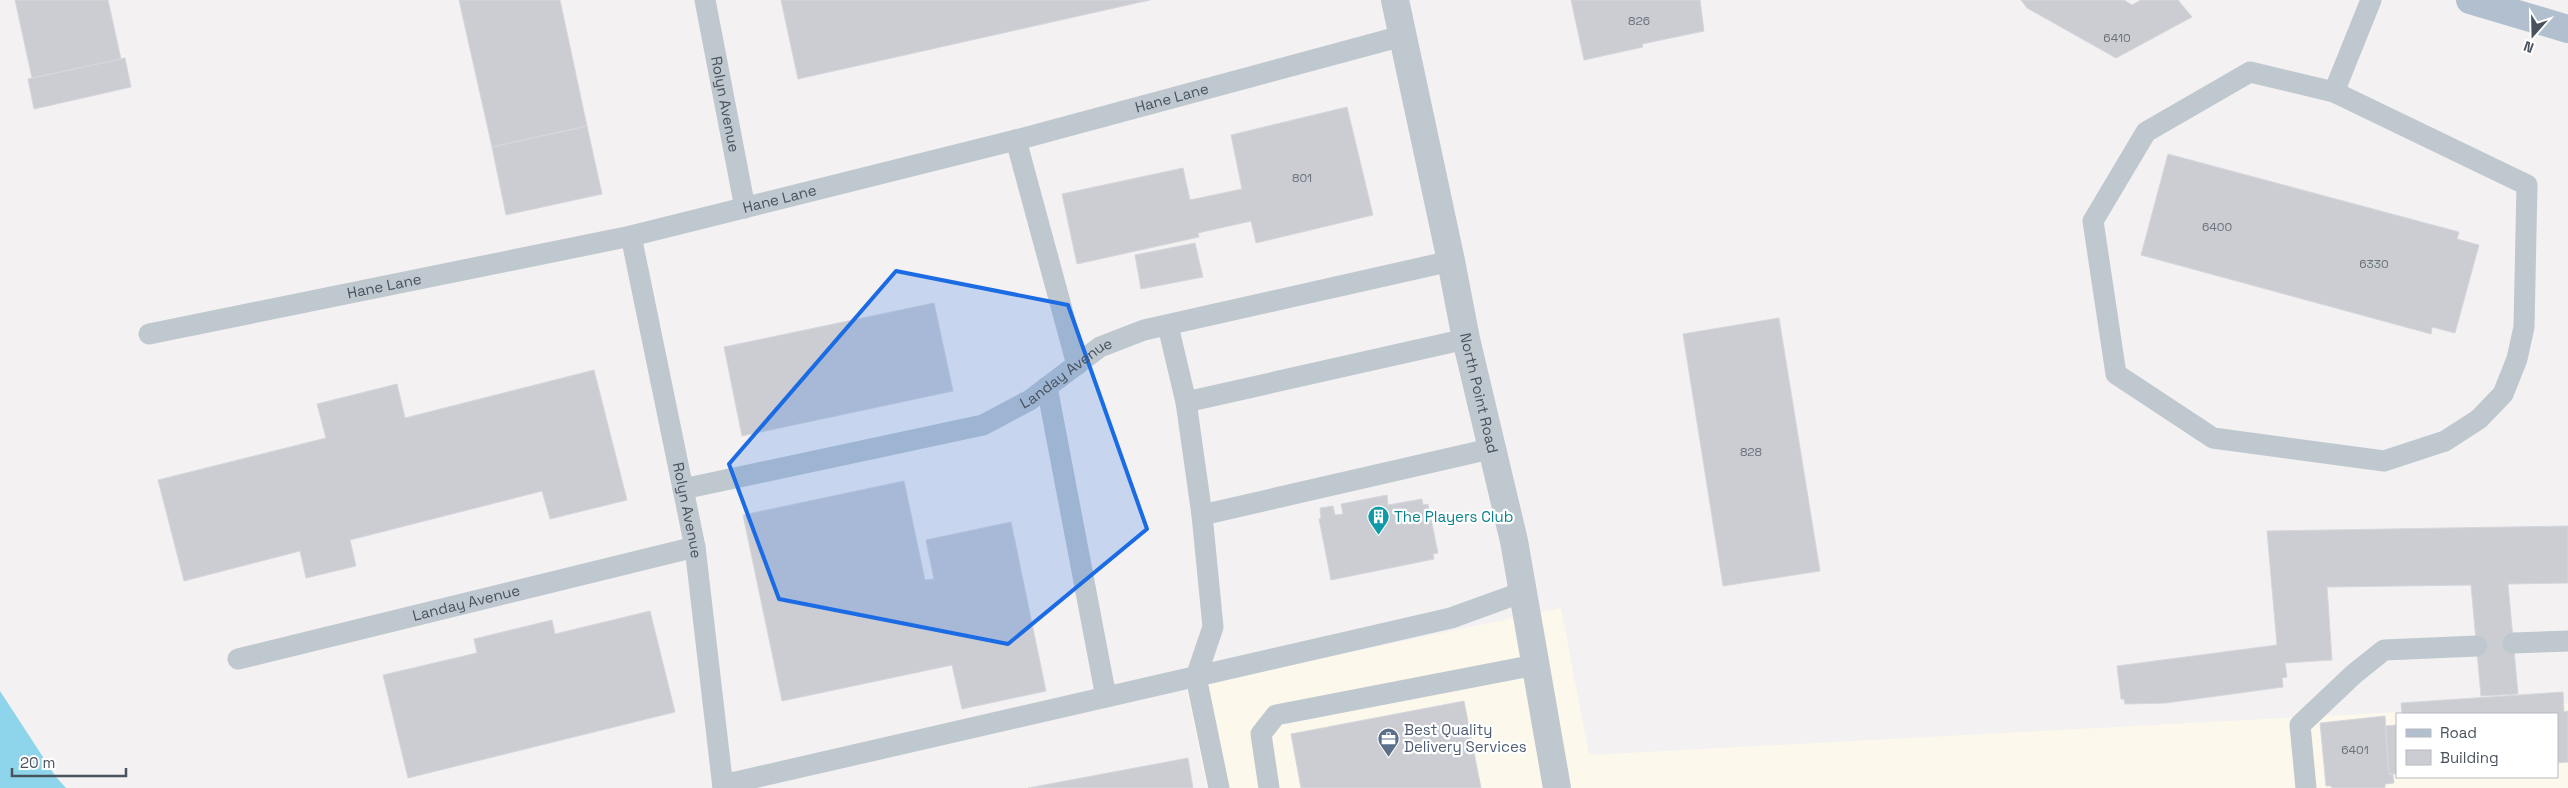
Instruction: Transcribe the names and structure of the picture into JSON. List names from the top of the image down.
{
  "streets": {
    "street": ["North Point Road"],
    "lane": ["Hane Lane", "Rolyn Avenue", "Landay Avenue"]
  },
  "crossings": [
    ["Hane Lane", "Rolyn Avenue"],
    ["Hane Lane", "North Point Road"],
    ["Rolyn Avenue", "Landay Avenue"],
    ["Landay Avenue", "North Point Road"]
  ],
  "places": {
    "building": ["The Players Club"],
    "office": ["Best Quality Delivery Services"]
  },
  "house_numbers": [
    "826",
    "6410",
    "801",
    "6400",
    "6330",
    "828",
    "6401"
  ],
  "legend": ["Road", "Building"],
  "scale_bar": "20 m",
  "north": "bottom"
}
